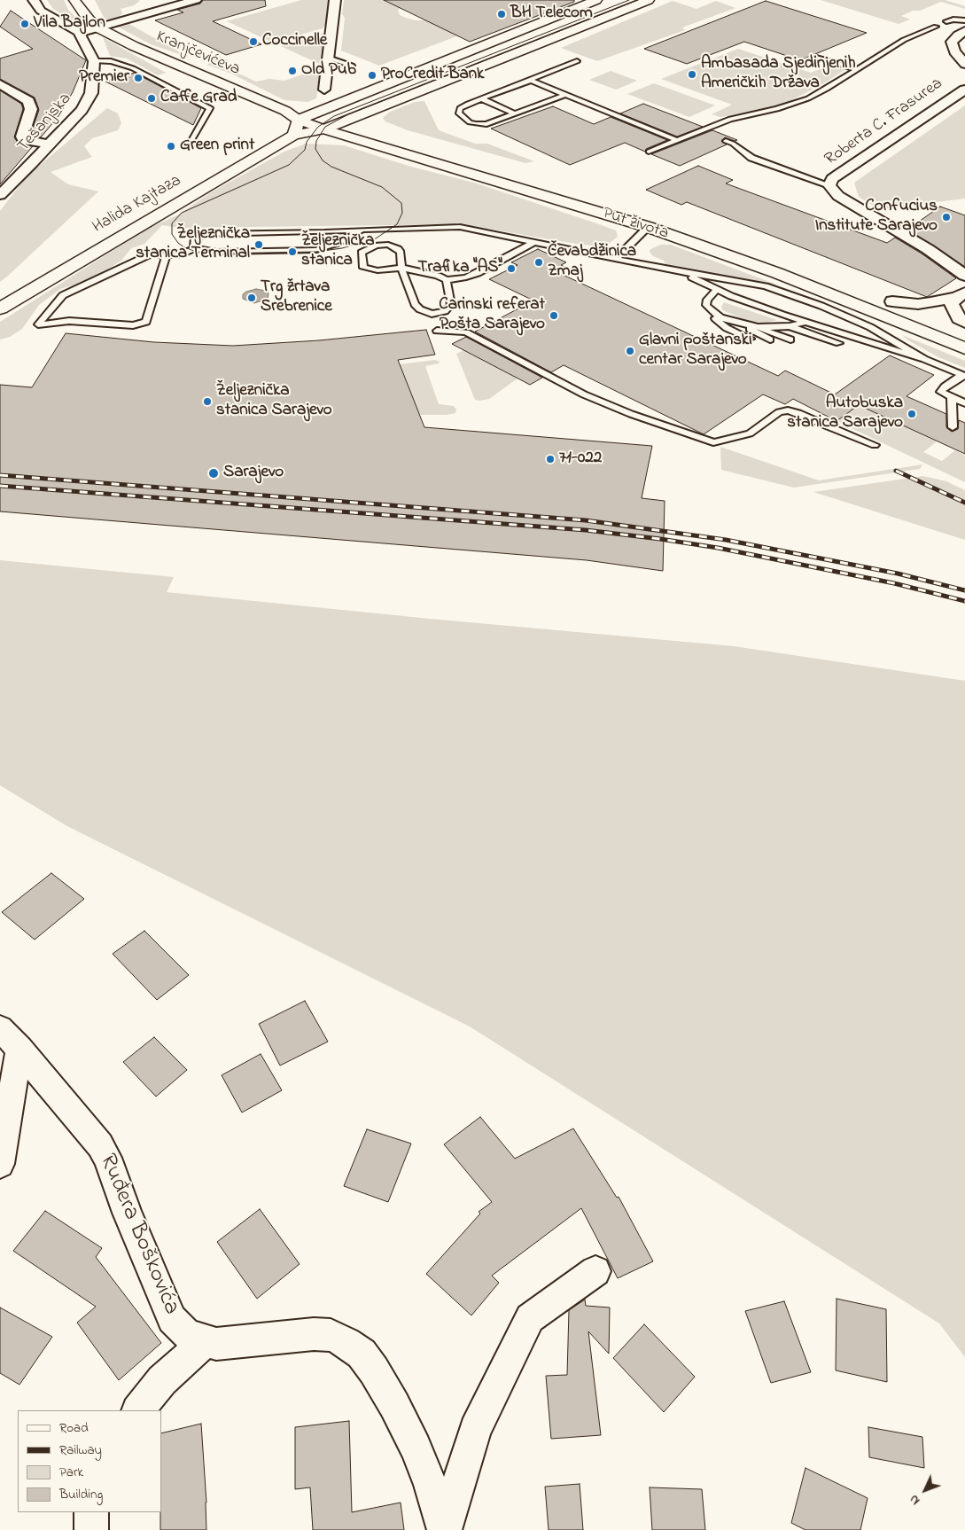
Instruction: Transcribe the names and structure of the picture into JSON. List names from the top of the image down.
{
  "streets": {
    "street": [
      "Kranjčevićeva",
      "Roberta C. Frasurea",
      "Tešanjska",
      "Halida Kajtaza",
      "Put života",
      "Ruđera Boškovića"
    ]
  },
  "crossings": [
    ["Kranjčevićeva", "Halida Kajtaza"],
    ["Halida Kajtaza", "Put života"]
  ],
  "places": [
    "BH Telecom",
    "Vila Bajlon",
    "Coccinelle",
    "Old Pub",
    "Ambasada Sjedinjenih Američkih Država",
    "ProCredit Bank",
    "Premier",
    "Caffe Grad",
    "Green print",
    "Confucius Institute Sarajevo",
    "Željeznička stanica Terminal",
    "Željeznička stanica",
    "Čevabdžinica Zmaj",
    "Trafika \"AS\"",
    "Trg žrtava Srebrenice",
    "Carinski referat Pošta Sarajevo",
    "Glavni poštanski centar Sarajevo",
    "Željeznička stanica Sarajevo",
    "Autobuska stanica Sarajevo",
    "71-022",
    "Sarajevo"
  ],
  "legend": [
    "Road",
    "Railway",
    "Park",
    "Building"
  ],
  "north": "bottom left"
}
